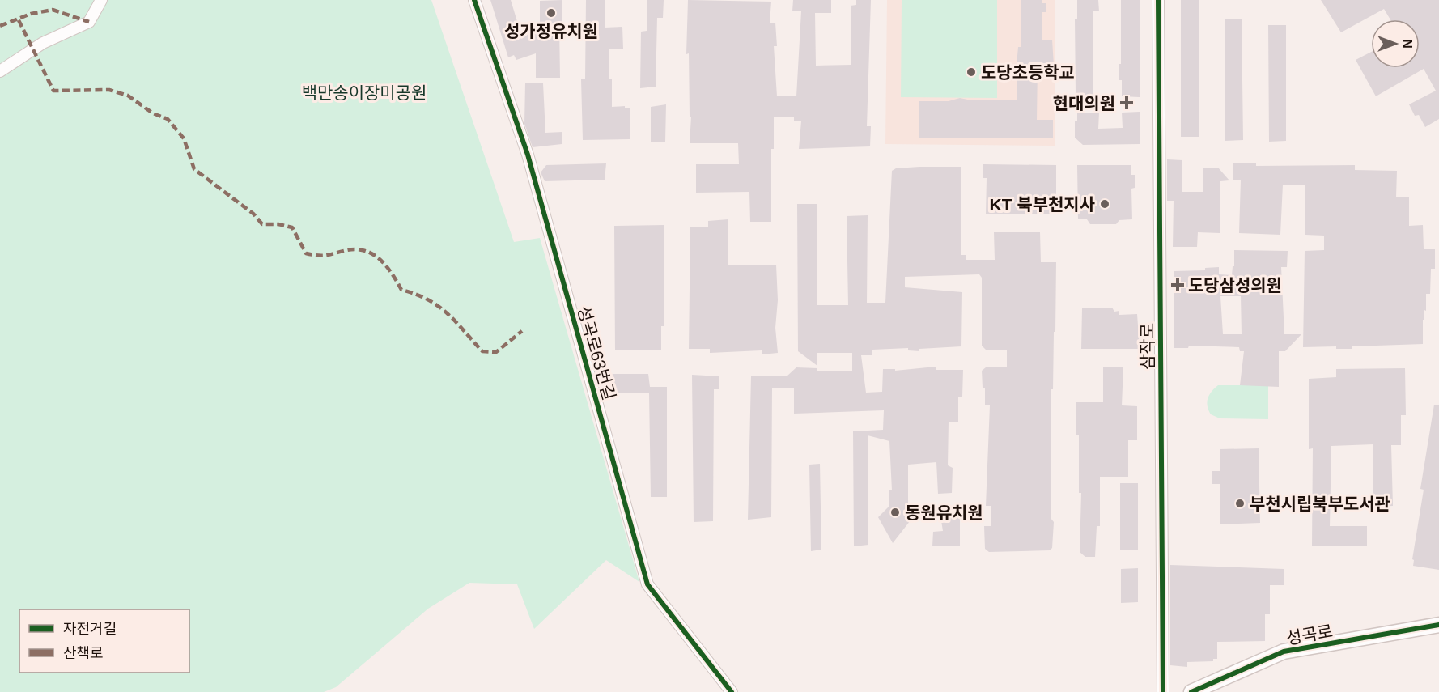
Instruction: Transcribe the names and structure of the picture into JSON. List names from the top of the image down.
{
  "streets": {
    "street": ["삼작로", "성곡로63번길", "성곡로"]
  },
  "parks": ["백만송이장미공원"],
  "places": {
    "other": [
      "성가정유치원",
      "도당초등학교",
      "KT 북부천지사",
      "부천시립북부도서관",
      "동원유치원"
    ],
    "health": ["현대의원", "도당삼성의원"]
  },
  "legend": ["자전거길", "산책로"],
  "north": "right"
}
